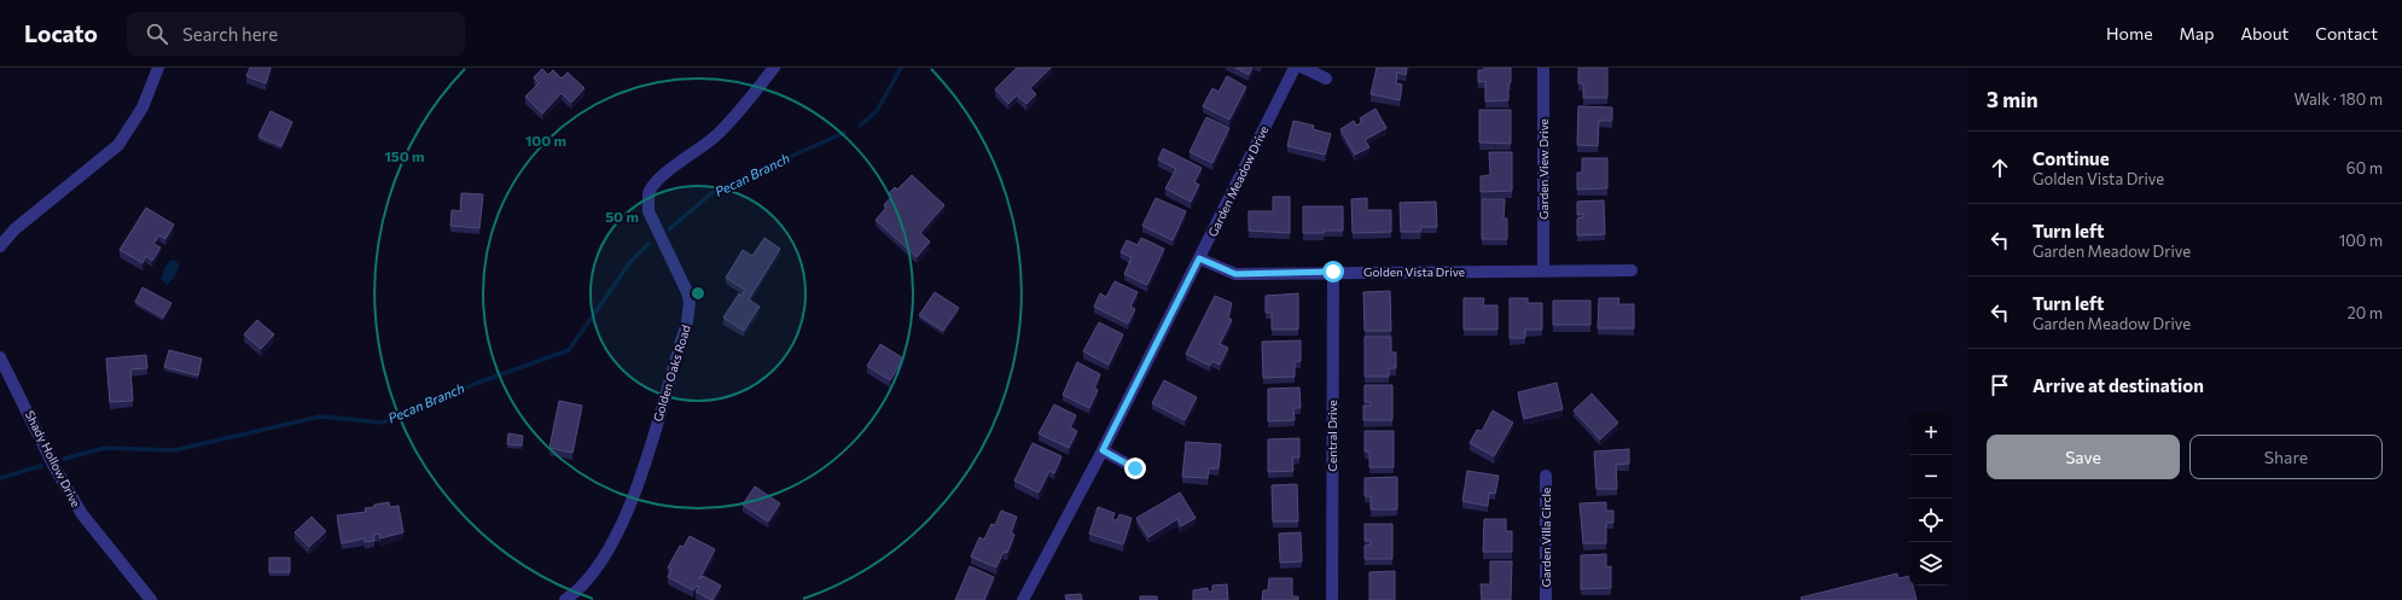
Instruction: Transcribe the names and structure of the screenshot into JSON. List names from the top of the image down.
{
  "streets": {
    "street": [
      "Garden View Drive",
      "Garden Meadow Drive",
      "Golden Vista Drive",
      "Golden Oaks Road",
      "Central Drive",
      "Shady Hollow Drive",
      "Garden Villa Circle"
    ]
  },
  "crossings": [
    ["Garden View Drive", "Golden Vista Drive"],
    ["Garden Meadow Drive", "Golden Vista Drive"],
    ["Golden Vista Drive", "Central Drive"]
  ],
  "water": ["Pecan Branch"],
  "page": {
    "header": "Locato",
    "search": "Search here",
    "nav": [
      "Home",
      "Map",
      "About",
      "Contact"
    ],
    "heading": ["3 min", "Walk · 180 m"],
    "list": [
      ["Continue", "Golden Vista Drive", "60 m"],
      ["Turn left", "Garden Meadow Drive", "100 m"],
      ["Turn left", "Garden Meadow Drive", "20 m"],
      "Arrive at destination"
    ],
    "map_buttons": ["+", "−"],
    "buttons": ["Save", "Share"]
  },
  "rings": ["100 m", "150 m", "50 m"]
}
